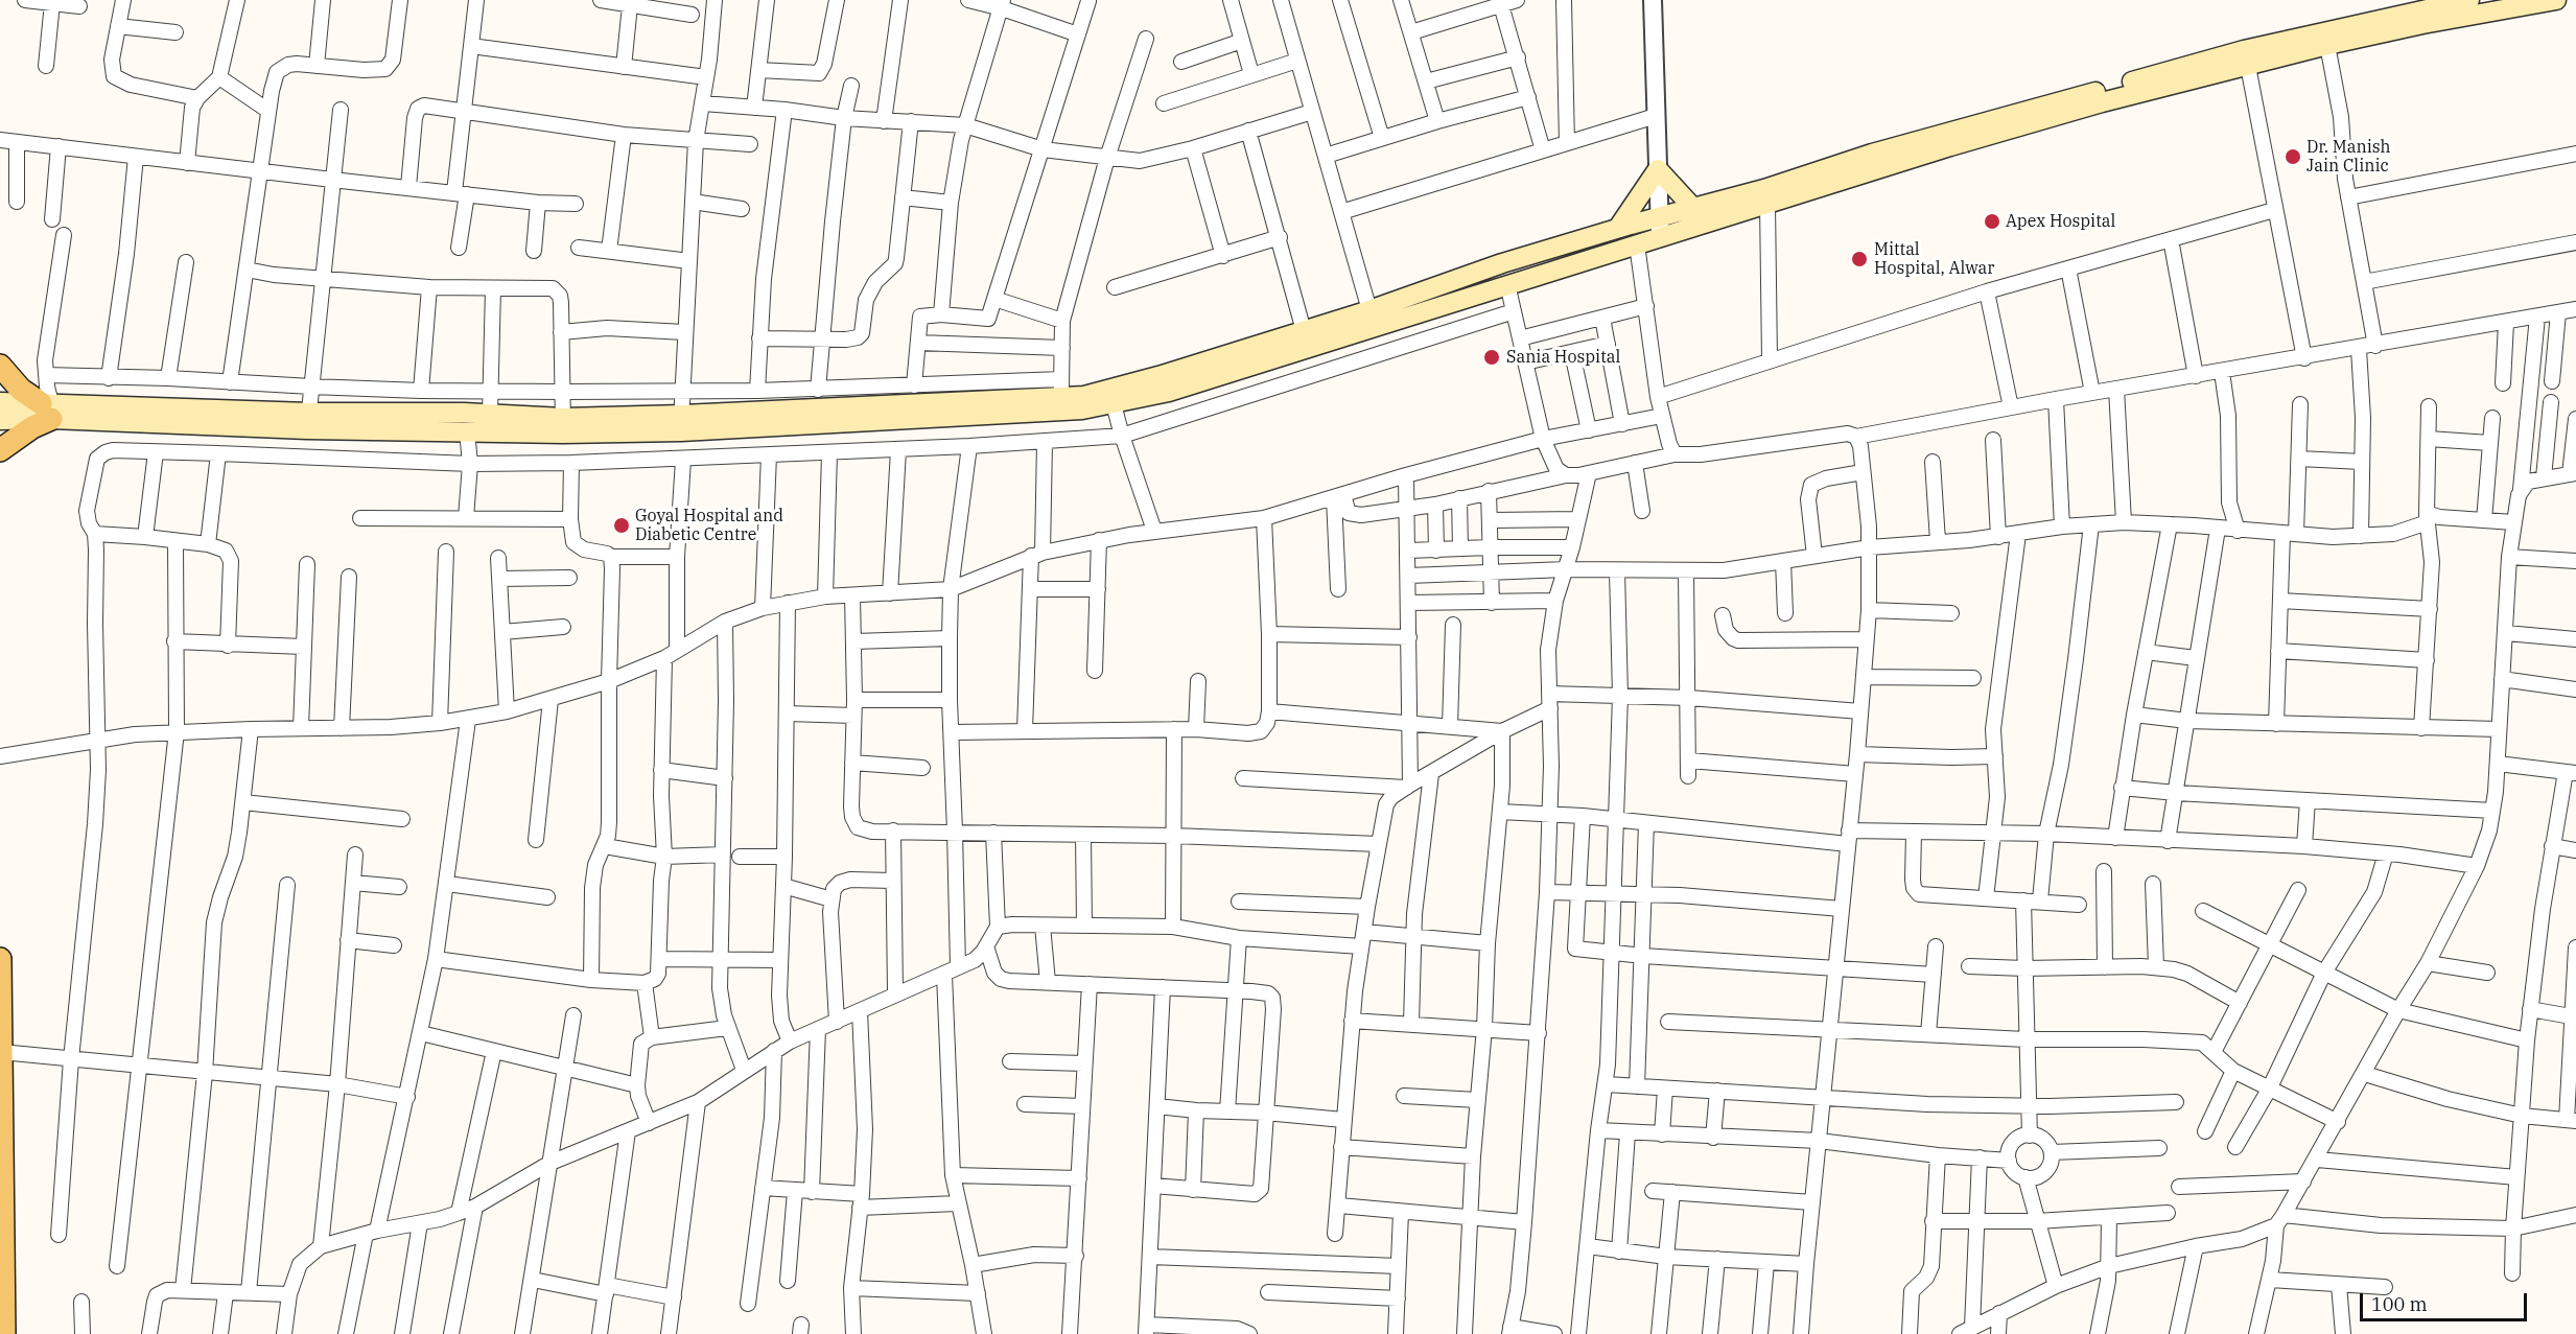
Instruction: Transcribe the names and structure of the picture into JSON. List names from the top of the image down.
{
  "places": [
    "Dr. Manish Jain Clinic",
    "Apex Hospital",
    "Mittal Hospital, Alwar",
    "Sania Hospital",
    "Goyal Hospital and Diabetic Centre"
  ],
  "scale_bar": "100 m"
}
